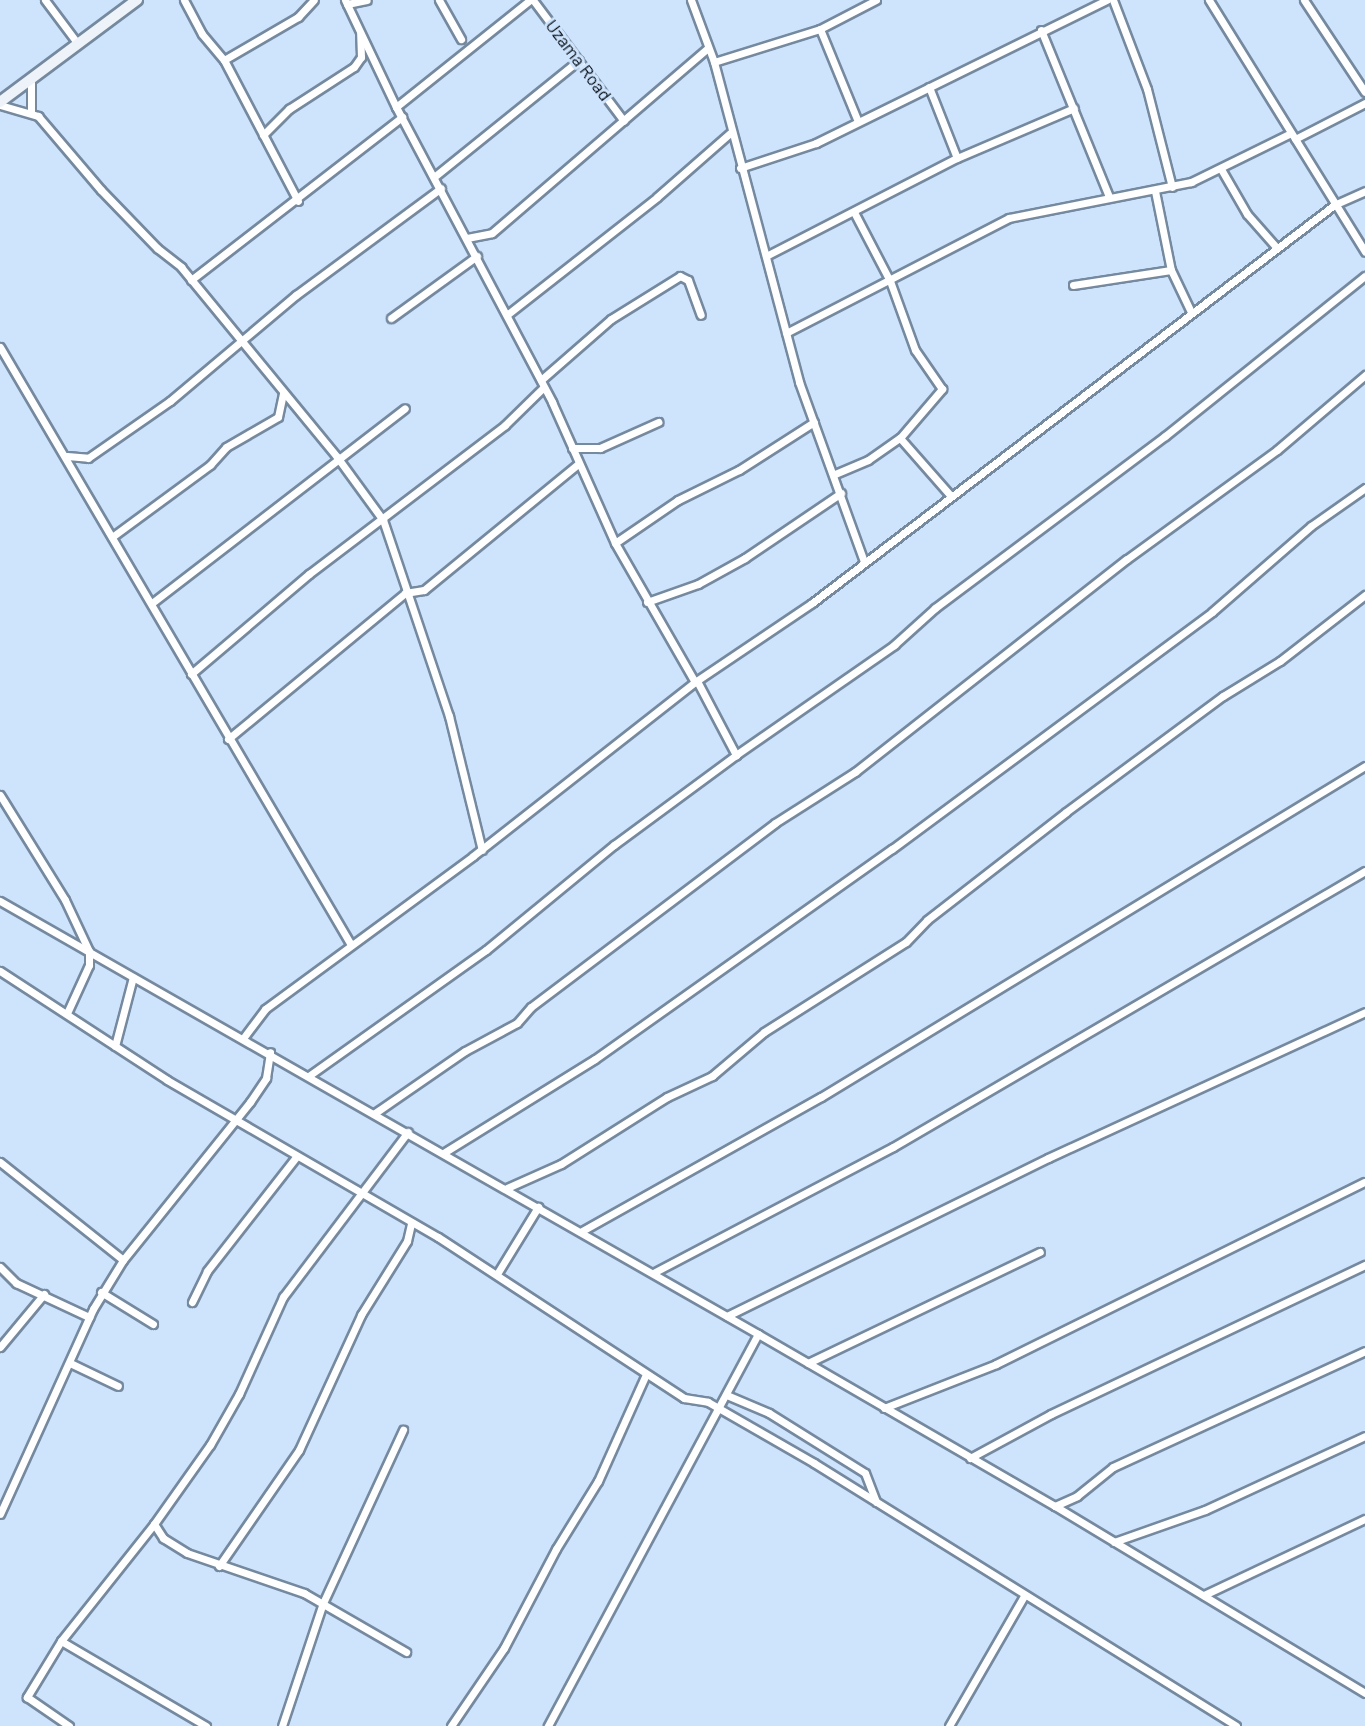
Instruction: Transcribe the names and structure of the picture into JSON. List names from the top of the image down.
{
  "streets": {
    "street": ["Uzama Road"]
  }
}
